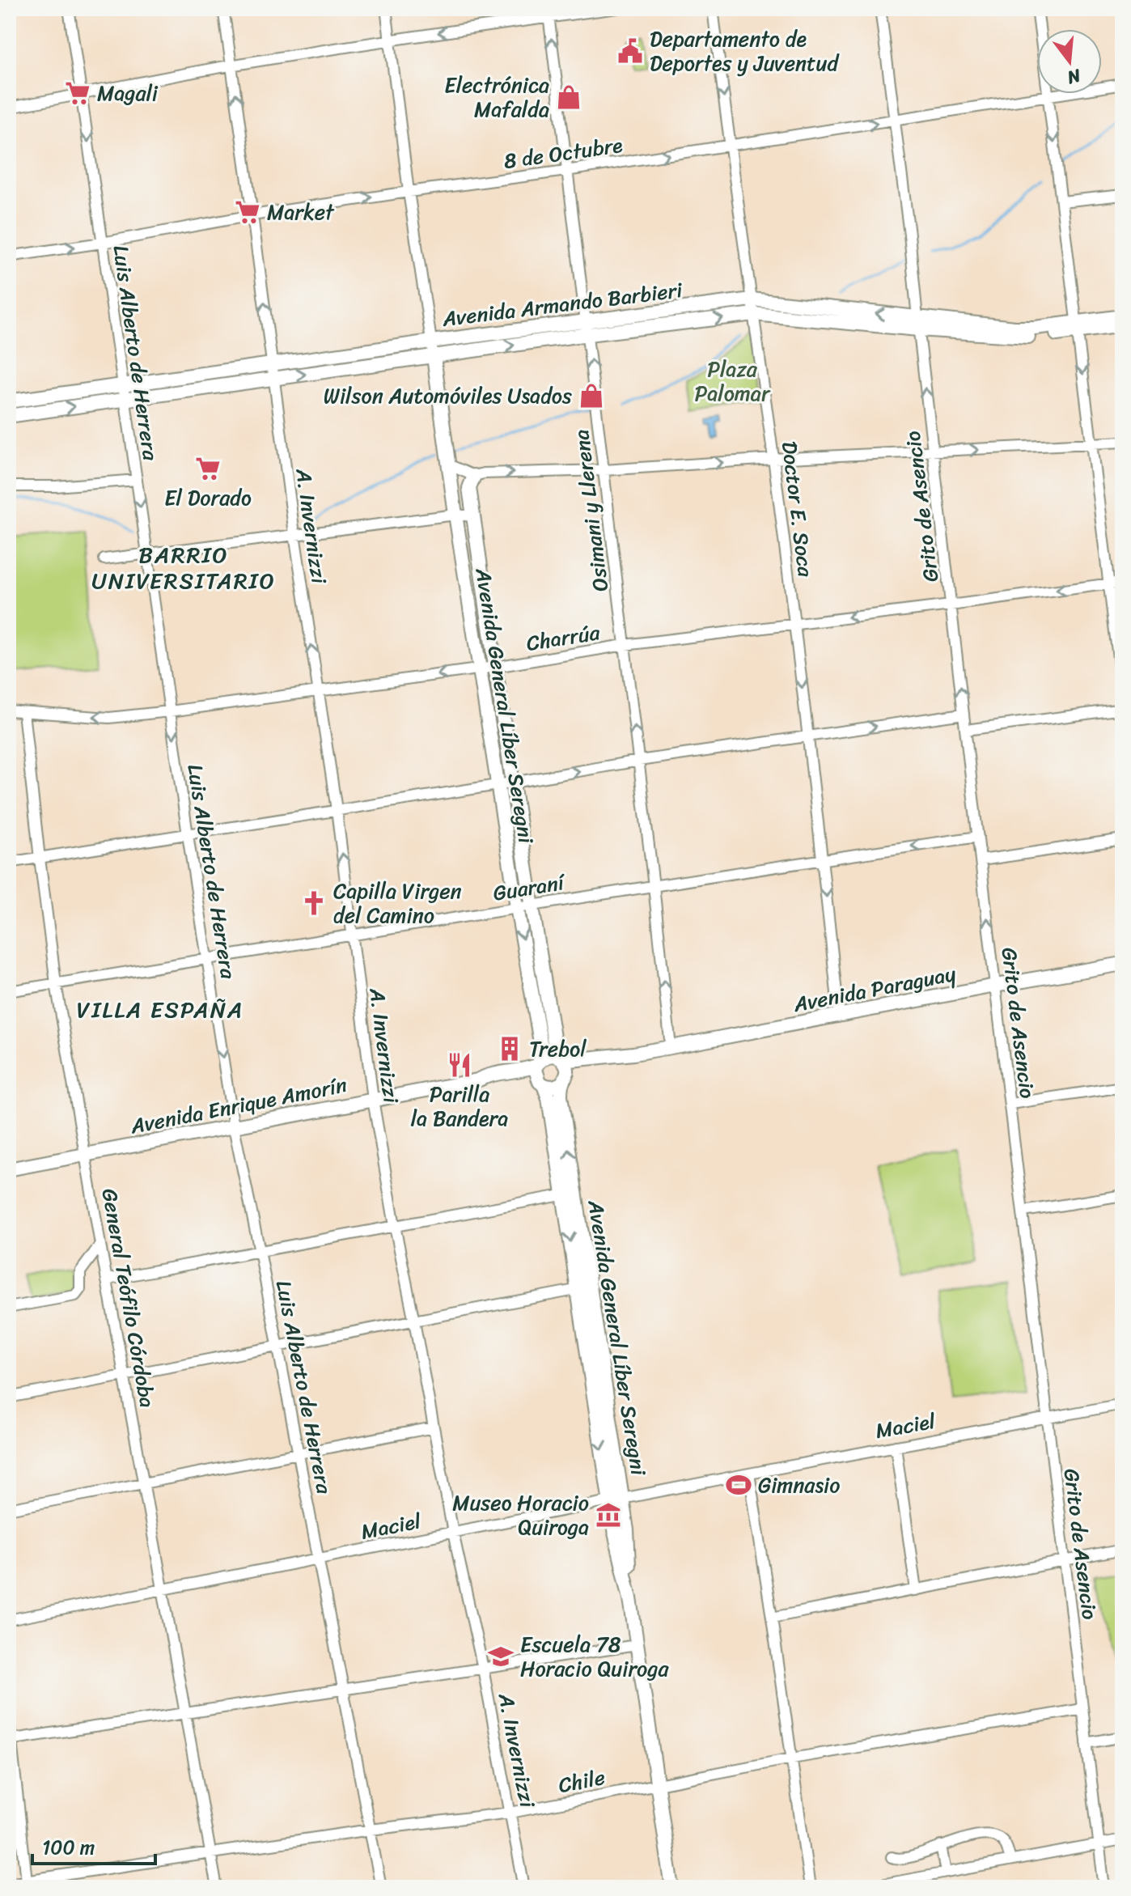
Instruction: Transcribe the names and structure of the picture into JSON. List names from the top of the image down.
{
  "streets": {
    "street": [
      "8 de Octubre",
      "Avenida Armando Barbieri",
      "Luis Alberto de Herrera",
      "Grito de Asencio",
      "Doctor E. Soca",
      "Osimani y Llerena",
      "A. Invernizzi",
      "Charrúa",
      "Avenida General Líber Seregni",
      "Guaraní",
      "Avenida Paraguay",
      "Avenida Enrique Amorín",
      "General Teófilo Córdoba",
      "Maciel",
      "Chile"
    ]
  },
  "crossings": [
    ["8 de Octubre", "Luis Alberto de Herrera"],
    ["8 de Octubre", "Grito de Asencio"],
    ["8 de Octubre", "Doctor E. Soca"],
    ["8 de Octubre", "Osimani y Llerena"],
    ["8 de Octubre", "A. Invernizzi"],
    ["Avenida Armando Barbieri", "Luis Alberto de Herrera"],
    ["Avenida Armando Barbieri", "Grito de Asencio"],
    ["Avenida Armando Barbieri", "Doctor E. Soca"],
    ["Avenida Armando Barbieri", "Osimani y Llerena"],
    ["Avenida Armando Barbieri", "A. Invernizzi"],
    ["Avenida Armando Barbieri", "Avenida General Líber Seregni"],
    ["Luis Alberto de Herrera", "Charrúa"],
    ["Luis Alberto de Herrera", "Guaraní"],
    ["Luis Alberto de Herrera", "Avenida Enrique Amorín"],
    ["Luis Alberto de Herrera", "Maciel"],
    ["Luis Alberto de Herrera", "Chile"],
    ["Grito de Asencio", "Charrúa"],
    ["Grito de Asencio", "Guaraní"],
    ["Grito de Asencio", "Avenida Paraguay"],
    ["Grito de Asencio", "Maciel"],
    ["Grito de Asencio", "Chile"],
    ["Doctor E. Soca", "Charrúa"],
    ["Doctor E. Soca", "Guaraní"],
    ["Doctor E. Soca", "Avenida Paraguay"],
    ["Osimani y Llerena", "Charrúa"],
    ["Osimani y Llerena", "Guaraní"],
    ["Osimani y Llerena", "Avenida Paraguay"],
    ["A. Invernizzi", "Charrúa"],
    ["A. Invernizzi", "Guaraní"],
    ["A. Invernizzi", "Avenida Enrique Amorín"],
    ["A. Invernizzi", "Maciel"],
    ["A. Invernizzi", "Chile"],
    ["Charrúa", "Avenida General Líber Seregni"],
    ["Charrúa", "General Teófilo Córdoba"],
    ["Avenida General Líber Seregni", "Guaraní"],
    ["Avenida General Líber Seregni", "Avenida Paraguay"],
    ["Avenida General Líber Seregni", "Avenida Enrique Amorín"],
    ["Avenida General Líber Seregni", "Maciel"],
    ["Avenida General Líber Seregni", "Chile"],
    ["Guaraní", "General Teófilo Córdoba"],
    ["Avenida Paraguay", "Avenida Enrique Amorín"],
    ["Avenida Enrique Amorín", "General Teófilo Córdoba"],
    ["General Teófilo Córdoba", "Maciel"],
    ["General Teófilo Córdoba", "Chile"]
  ],
  "one_way": [
    "8 de Octubre",
    "Doctor E. Soca",
    "Osimani y Llerena",
    "Charrúa"
  ],
  "districts": ["BARRIO UNIVERSITARIO", "VILLA ESPAÑA"],
  "parks": ["Plaza Palomar"],
  "places": {
    "public building": ["Departamento de Deportes y Juventud"],
    "supermarket": ["Magali", "Market", "El Dorado"],
    "shop": ["Electrónica Mafalda", "Wilson Automóviles Usados"],
    "church": ["Capilla Virgen del Camino"],
    "building": ["Trebol"],
    "restaurant": ["Parilla la Bandera"],
    "sports": ["Gimnasio"],
    "museum": ["Museo Horacio Quiroga"],
    "school or university": ["Escuela 78 Horacio Quiroga"]
  },
  "scale_bar": "100 m",
  "north": "bottom"
}
